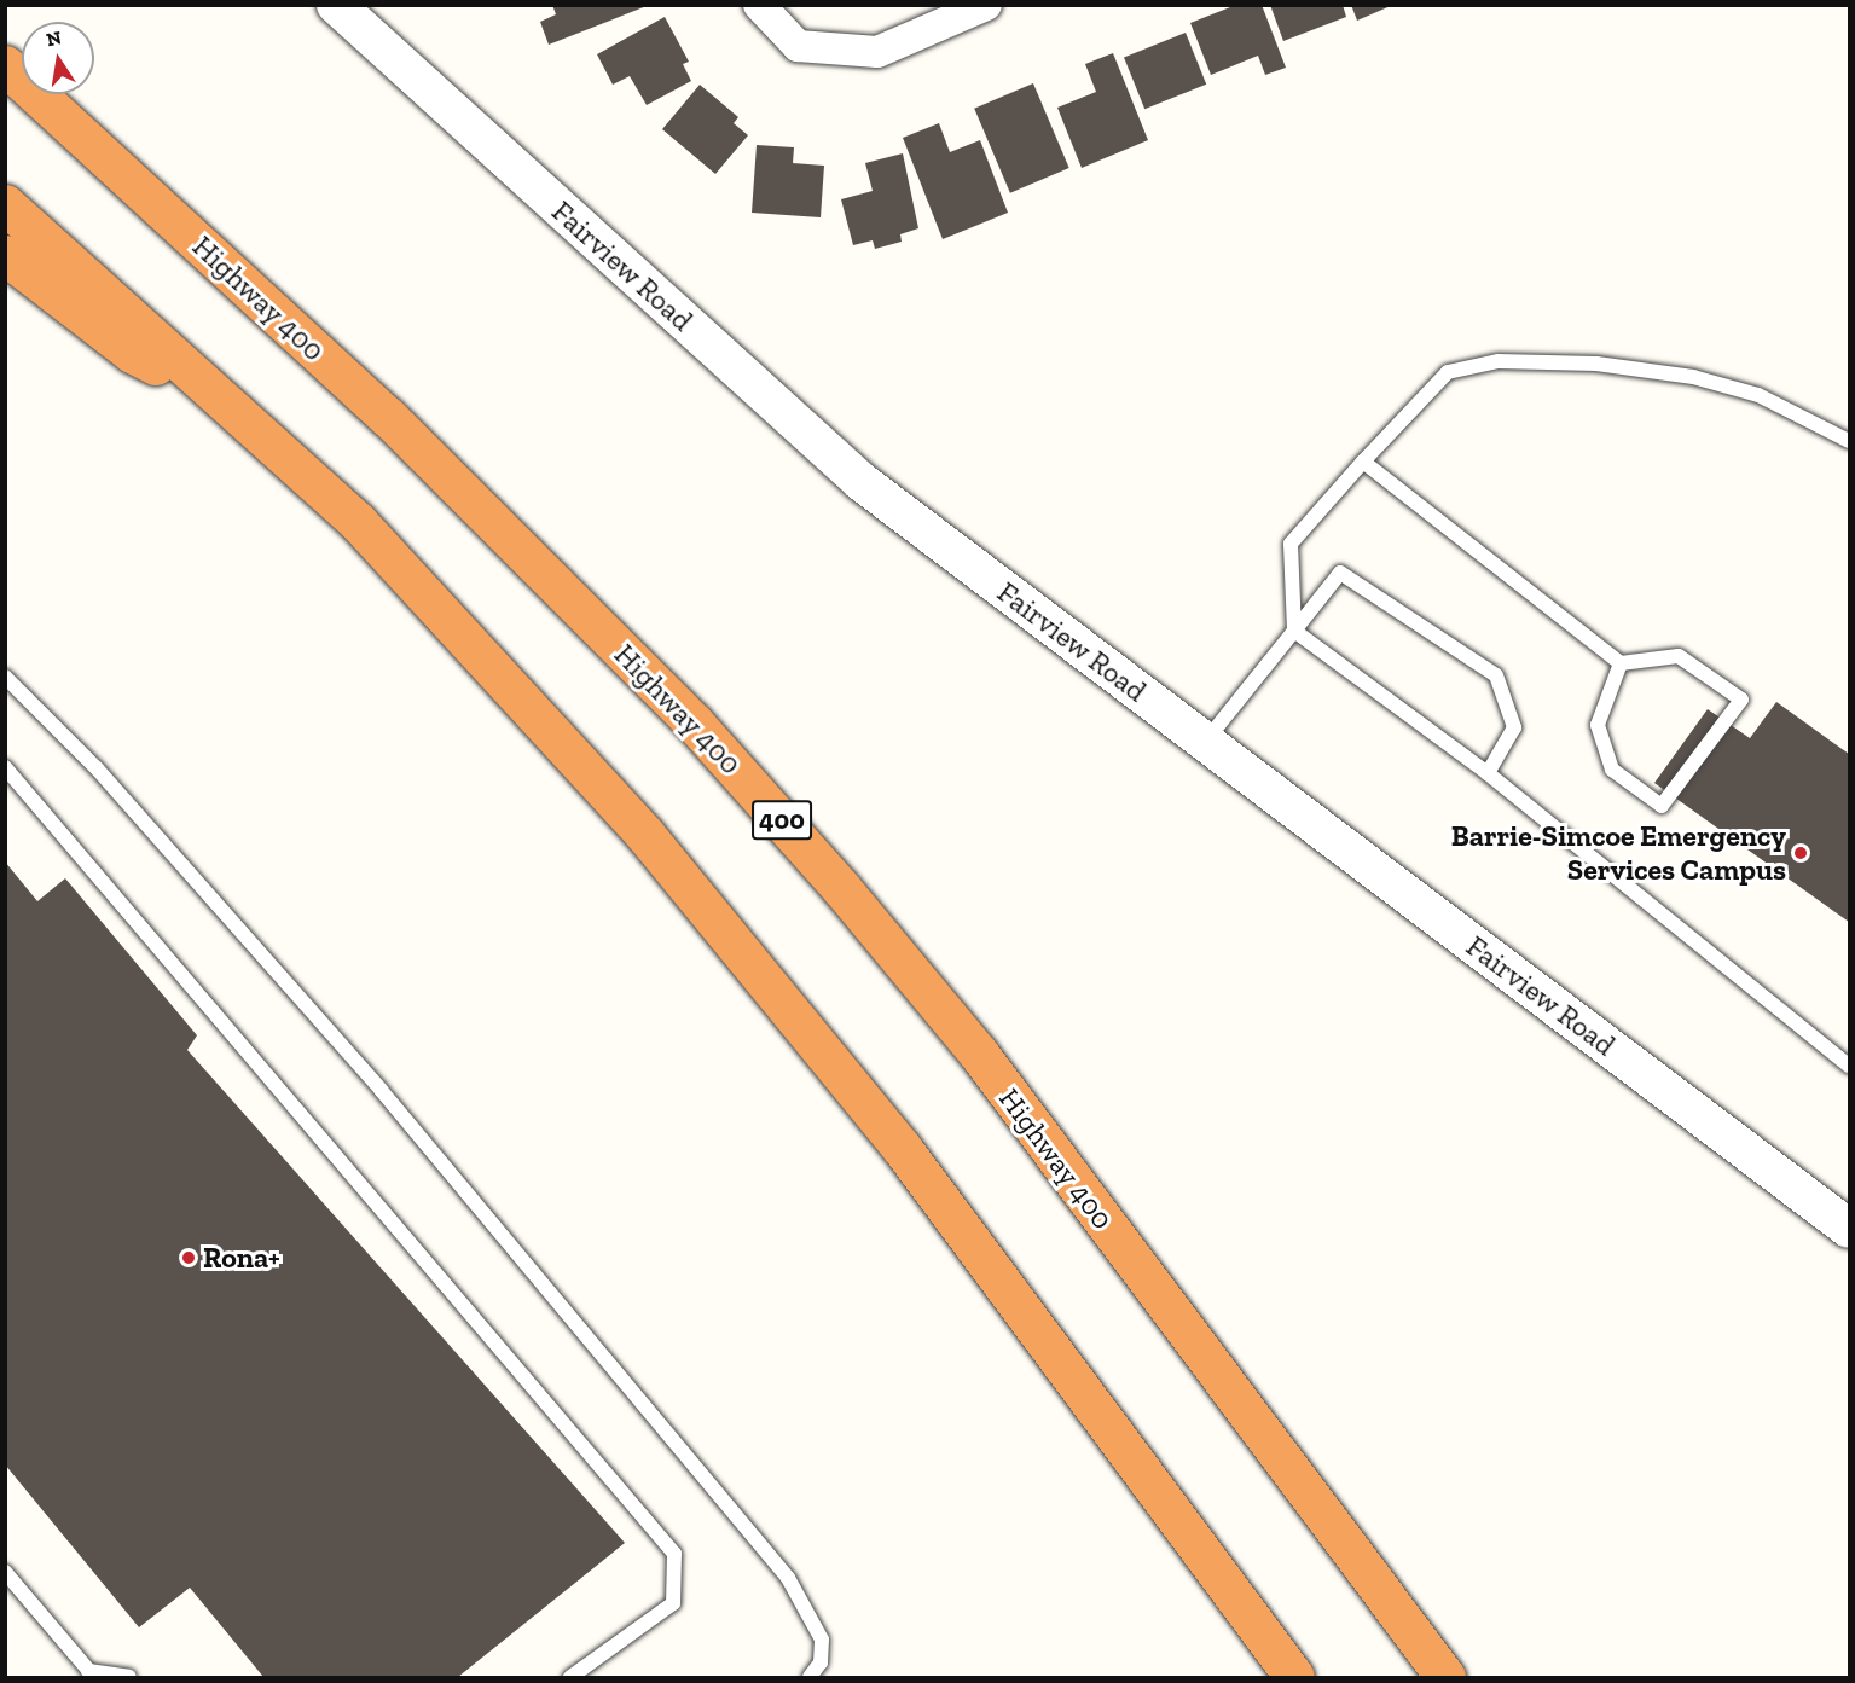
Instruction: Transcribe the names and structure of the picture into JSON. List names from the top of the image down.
{
  "streets": {
    "highway": ["Highway 400", "400"],
    "street": ["Fairview Road"]
  },
  "places": ["Barrie-Simcoe Emergency Services Campus", "Rona+"],
  "north": "top"
}
